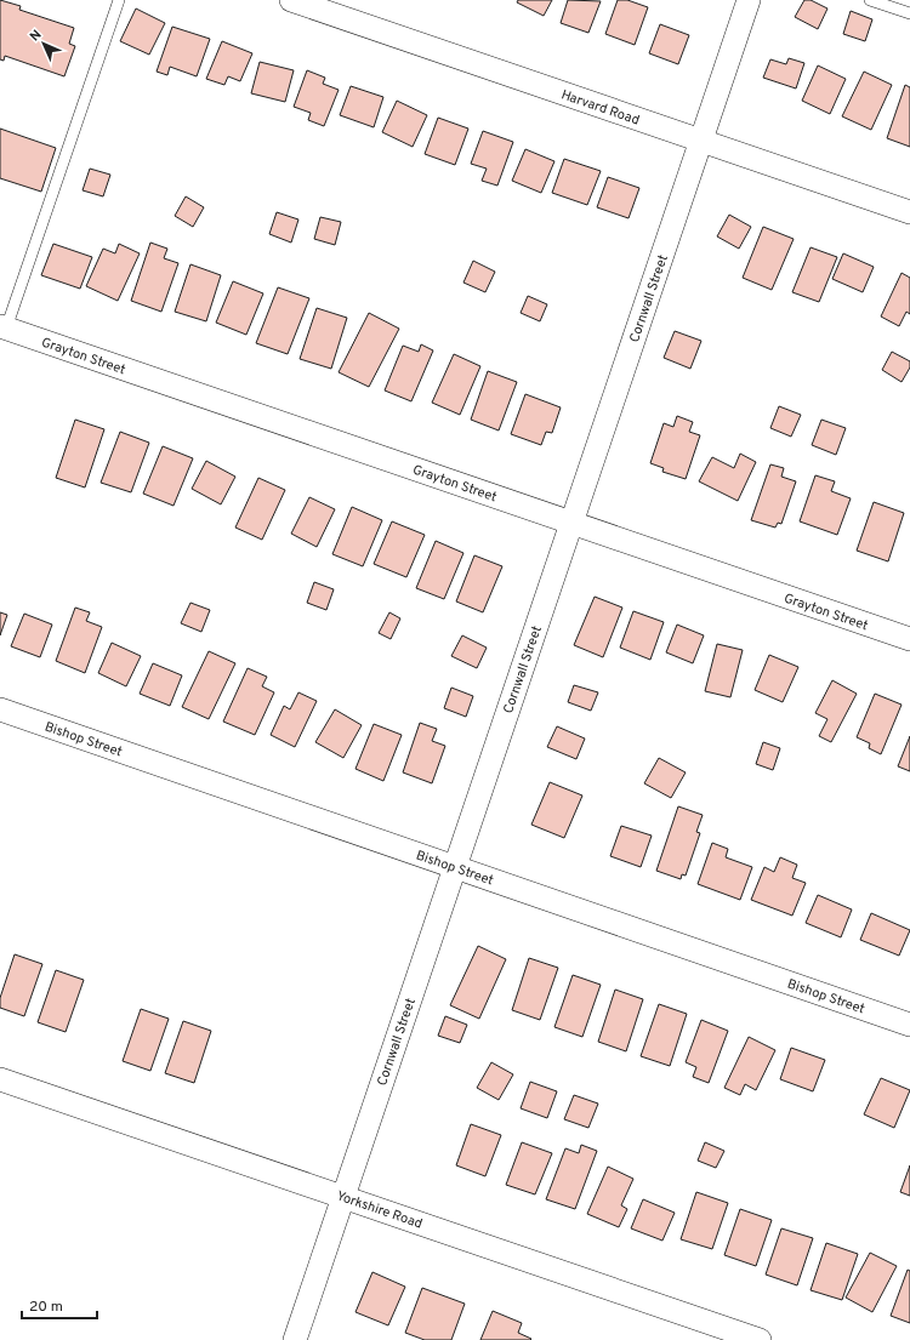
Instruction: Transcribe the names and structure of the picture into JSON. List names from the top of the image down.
{
  "streets": {
    "street": [
      "Harvard Road",
      "Cornwall Street",
      "Grayton Street",
      "Bishop Street",
      "Yorkshire Road"
    ]
  },
  "crossings": [
    ["Harvard Road", "Cornwall Street"],
    ["Cornwall Street", "Grayton Street"],
    ["Cornwall Street", "Bishop Street"],
    ["Cornwall Street", "Yorkshire Road"]
  ],
  "scale_bar": "20 m",
  "north": "top left"
}
